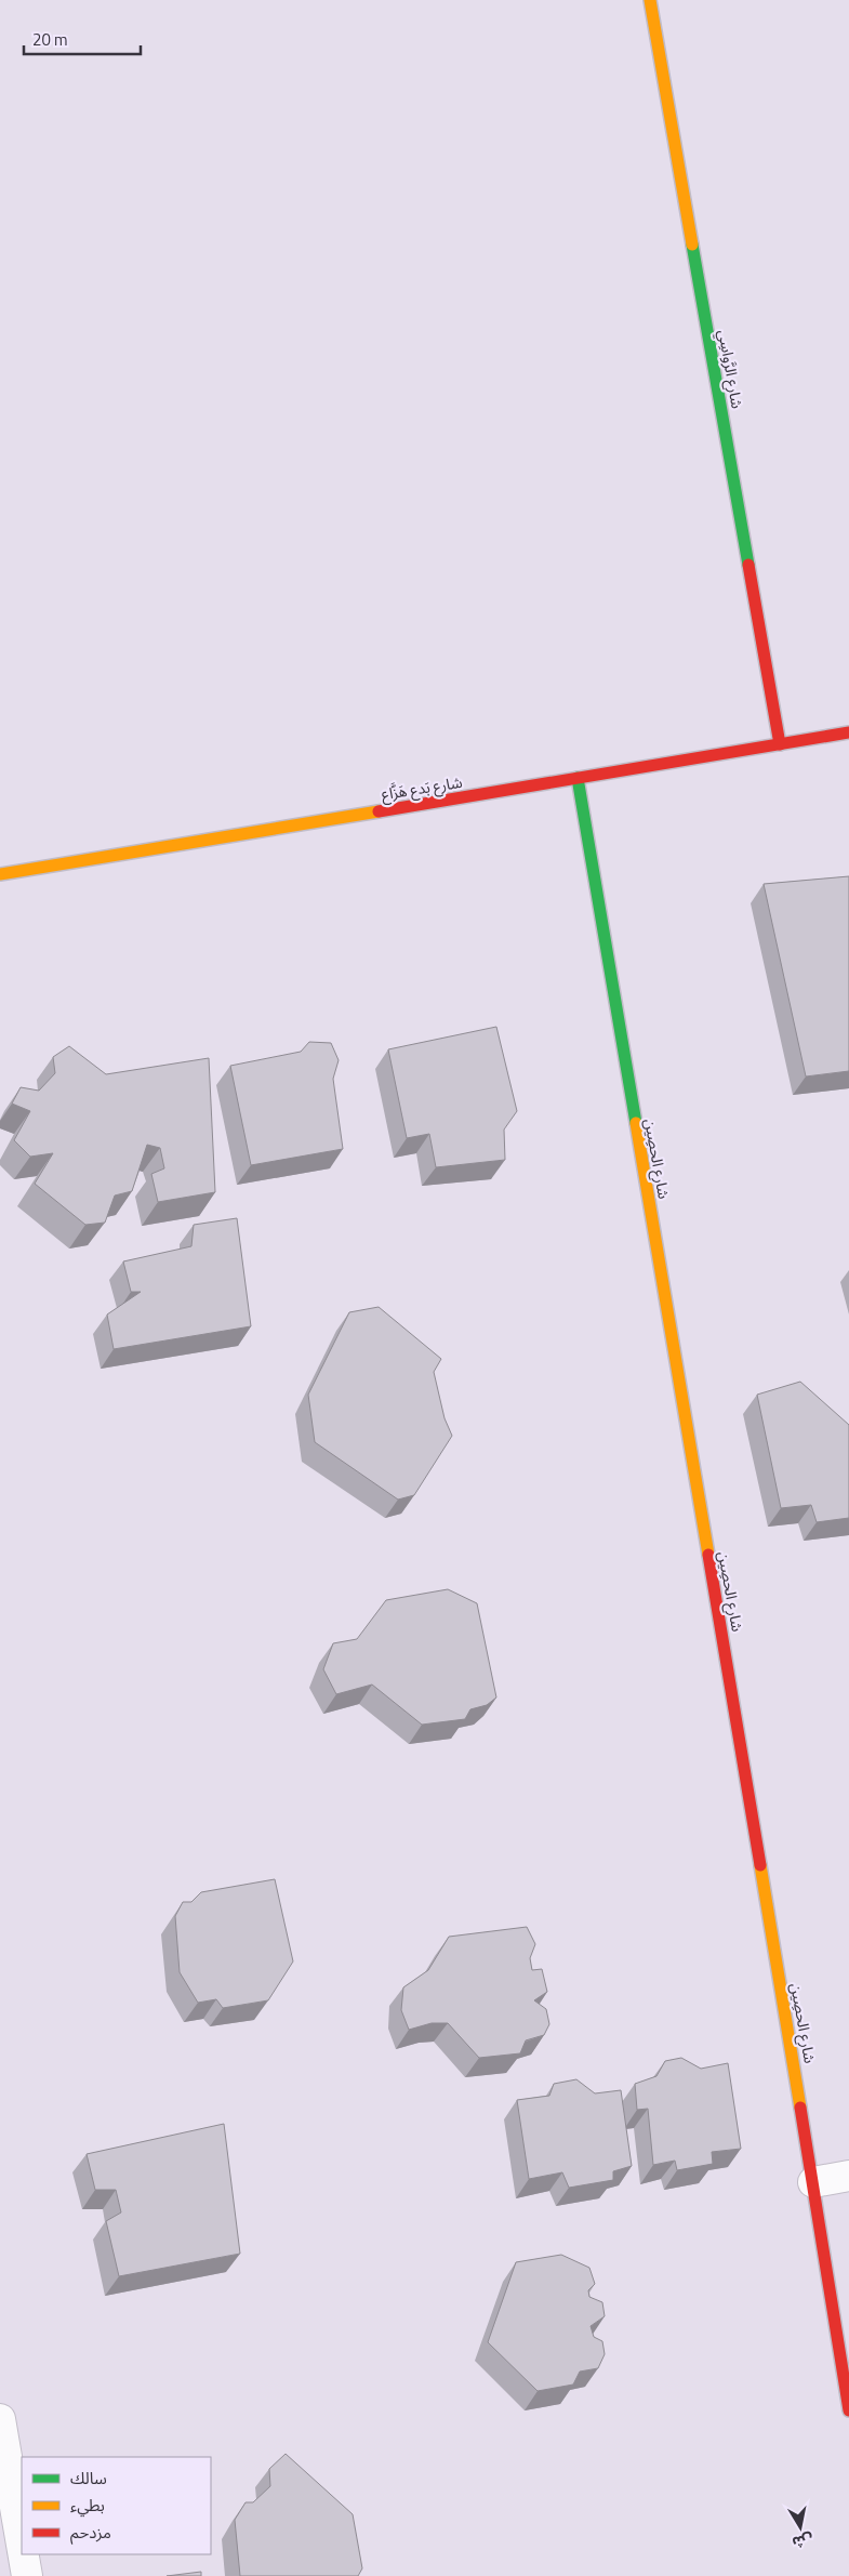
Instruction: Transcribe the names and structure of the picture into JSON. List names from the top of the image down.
{
  "streets": {
    "street": ["شارع الرَّواسِي", "شارع بَدع هَزَّاع", "شارع الحصِين"]
  },
  "crossings": [
    ["شارع الرَّواسِي", "شارع بَدع هَزَّاع"],
    ["شارع بَدع هَزَّاع", "شارع الحصِين"]
  ],
  "legend": ["سالك", "بطيء", "مزدحم"],
  "scale_bar": "20 m",
  "north": "bottom"
}
